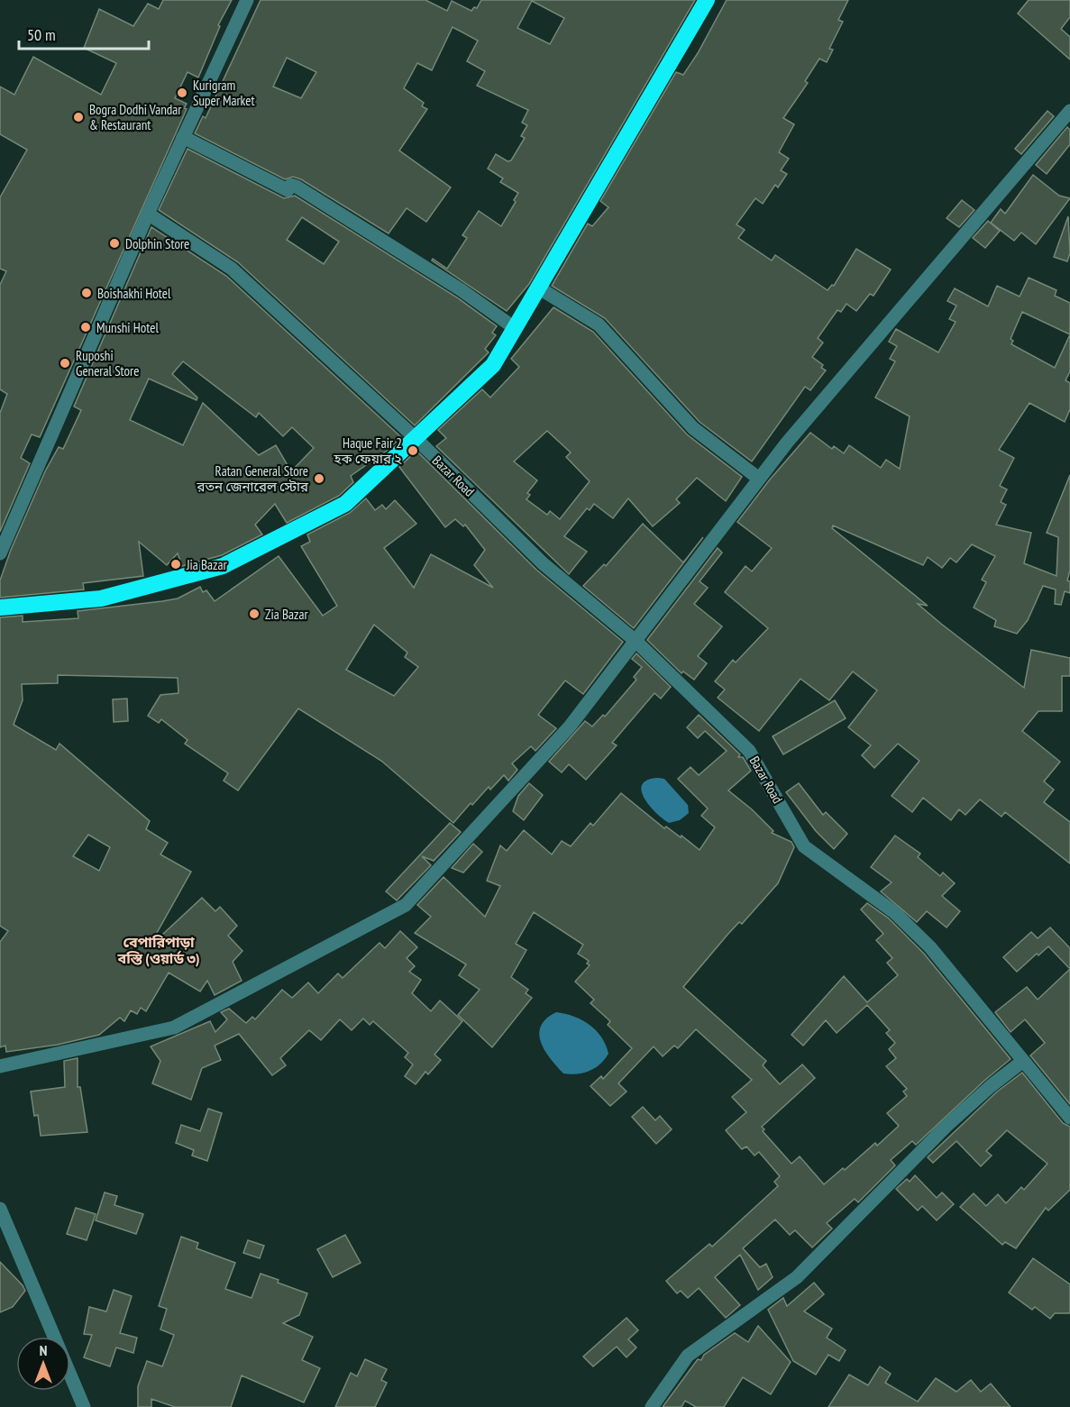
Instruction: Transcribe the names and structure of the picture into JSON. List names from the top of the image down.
{
  "streets": {
    "street": ["Bazar Road"]
  },
  "districts": ["বেপারিপাড়া বস্তি (ওয়ার্ড ৩)"],
  "places": [
    "Kurigram Super Market",
    "Bogra Dodhi Vandar & Restaurant",
    "Dolphin Store",
    "Boishakhi Hotel",
    "Munshi Hotel",
    "Ruposhi General Store",
    "Haque Fair 2 হক ফেয়ার ২",
    "Ratan General Store রতন জেনারেল স্টোর",
    "Jia Bazar",
    "Zia Bazar"
  ],
  "scale_bar": "50 m",
  "north": "top"
}
